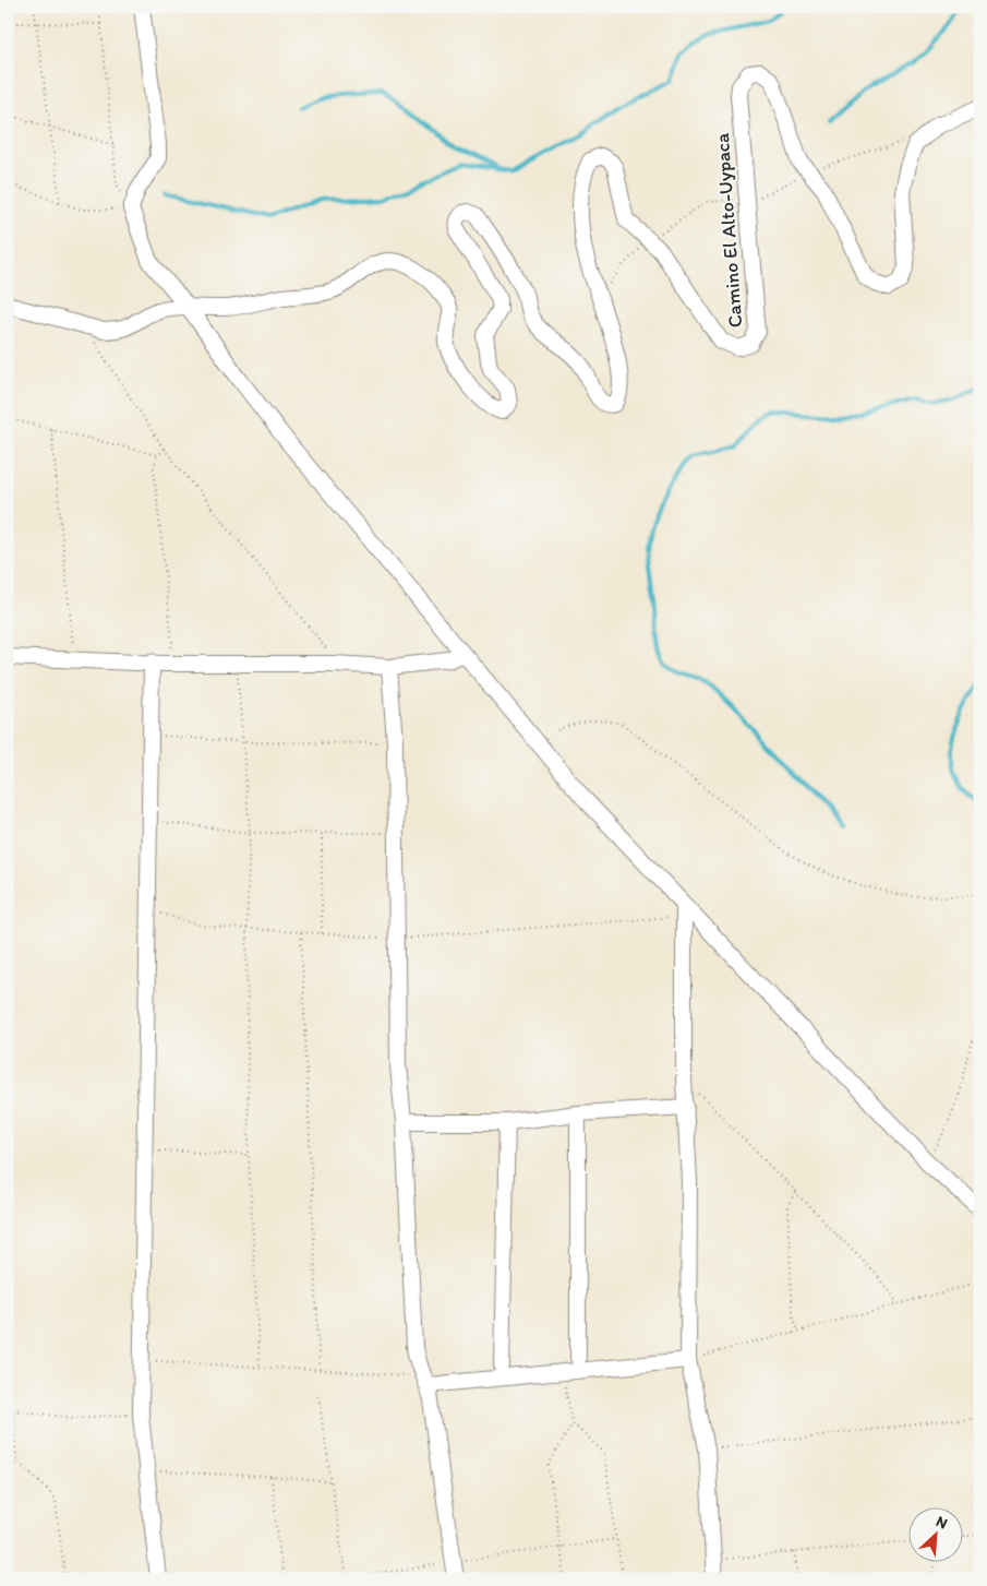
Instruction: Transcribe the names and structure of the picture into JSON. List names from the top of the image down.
{
  "streets": {
    "street": ["Camino El Alto-Uypaca"]
  },
  "north": "top right"
}
